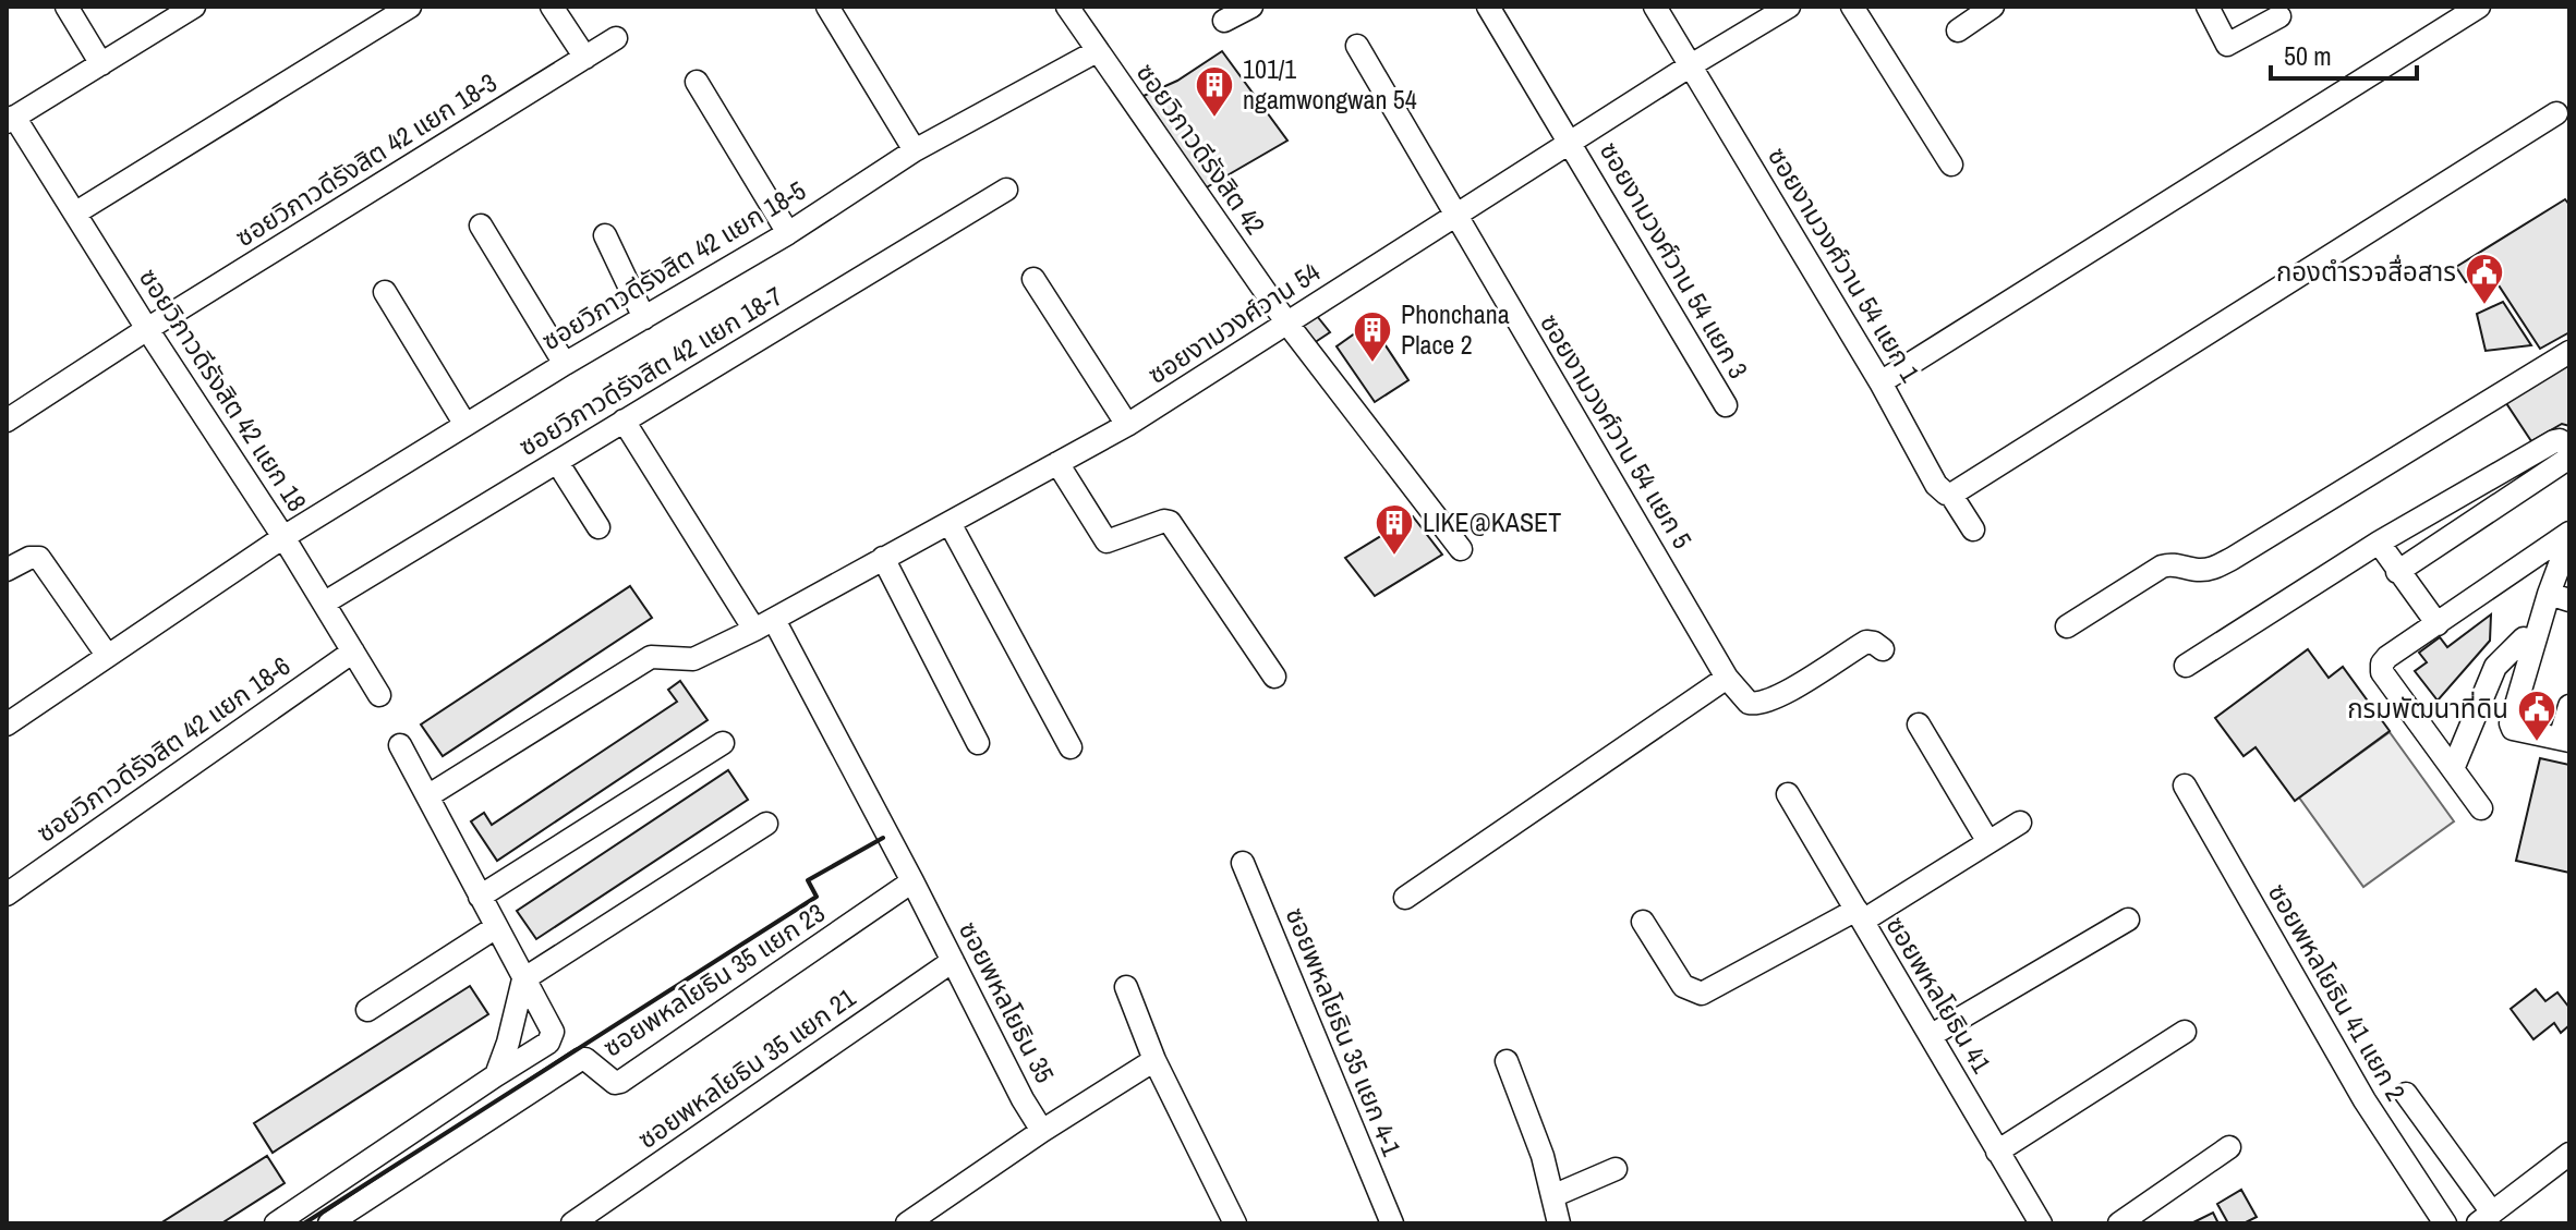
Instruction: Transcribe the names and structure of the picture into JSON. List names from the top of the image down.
{
  "streets": {
    "street": [
      "ซอยวิภาวดีรังสิต 42",
      "ซอยวิภาวดีรังสิต 42 แยก 18-3",
      "ซอยงามวงศ์วาน 54 แยก 3",
      "ซอยงามวงศ์วาน 54 แยก 1",
      "ซอยวิภาวดีรังสิต 42 แยก 18-5",
      "ซอยงามวงศ์วาน 54",
      "ซอยวิภาวดีรังสิต 42 แยก 18-7",
      "ซอยวิภาวดีรังสิต 42 แยก 18",
      "ซอยงามวงศ์วาน 54 แยก 5",
      "ซอยวิภาวดีรังสิต 42 แยก 18-6",
      "ซอยพหลโยธิน 35 แยก 23",
      "ซอยพหลโยธิน 41 แยก 2",
      "ซอยพหลโยธิน 41",
      "ซอยพหลโยธิน 35",
      "ซอยพหลโยธิน 35 แยก 4-1",
      "ซอยพหลโยธิน 35 แยก 21"
    ]
  },
  "crossings": [
    ["ซอยวิภาวดีรังสิต 42", "ซอยวิภาวดีรังสิต 42 แยก 18-5"],
    ["ซอยวิภาวดีรังสิต 42", "ซอยงามวงศ์วาน 54"],
    ["ซอยวิภาวดีรังสิต 42 แยก 18-3", "ซอยวิภาวดีรังสิต 42 แยก 18"],
    ["ซอยงามวงศ์วาน 54 แยก 3", "ซอยงามวงศ์วาน 54"],
    ["ซอยงามวงศ์วาน 54 แยก 1", "ซอยงามวงศ์วาน 54"],
    ["ซอยวิภาวดีรังสิต 42 แยก 18-5", "ซอยวิภาวดีรังสิต 42 แยก 18"],
    ["ซอยงามวงศ์วาน 54", "ซอยงามวงศ์วาน 54 แยก 5"],
    ["ซอยงามวงศ์วาน 54", "ซอยพหลโยธิน 35"],
    ["ซอยวิภาวดีรังสิต 42 แยก 18-7", "ซอยวิภาวดีรังสิต 42 แยก 18"],
    ["ซอยวิภาวดีรังสิต 42 แยก 18-7", "ซอยพหลโยธิน 35"],
    ["ซอยวิภาวดีรังสิต 42 แยก 18", "ซอยวิภาวดีรังสิต 42 แยก 18-6"],
    ["ซอยพหลโยธิน 35 แยก 23", "ซอยพหลโยธิน 35"],
    ["ซอยพหลโยธิน 35", "ซอยพหลโยธิน 35 แยก 21"]
  ],
  "places": {
    "building": ["101/1 ngamwongwan 54", "Phonchana Place 2", "LIKE@KASET"],
    "public building": ["กองตำรวจสื่อสาร", "กรมพัฒนาที่ดิน"]
  },
  "scale_bar": "50 m"
}
